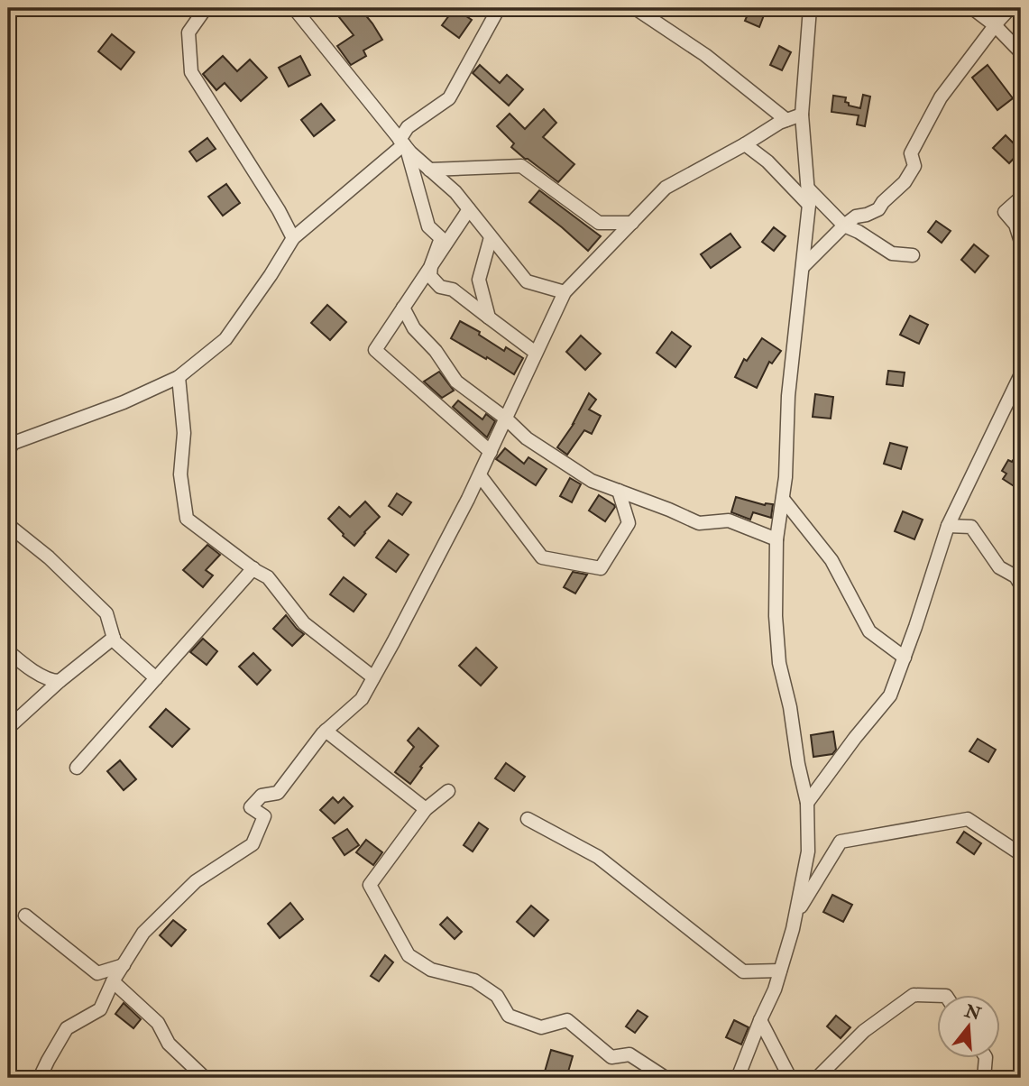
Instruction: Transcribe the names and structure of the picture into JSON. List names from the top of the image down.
{
  "north": "top"
}
